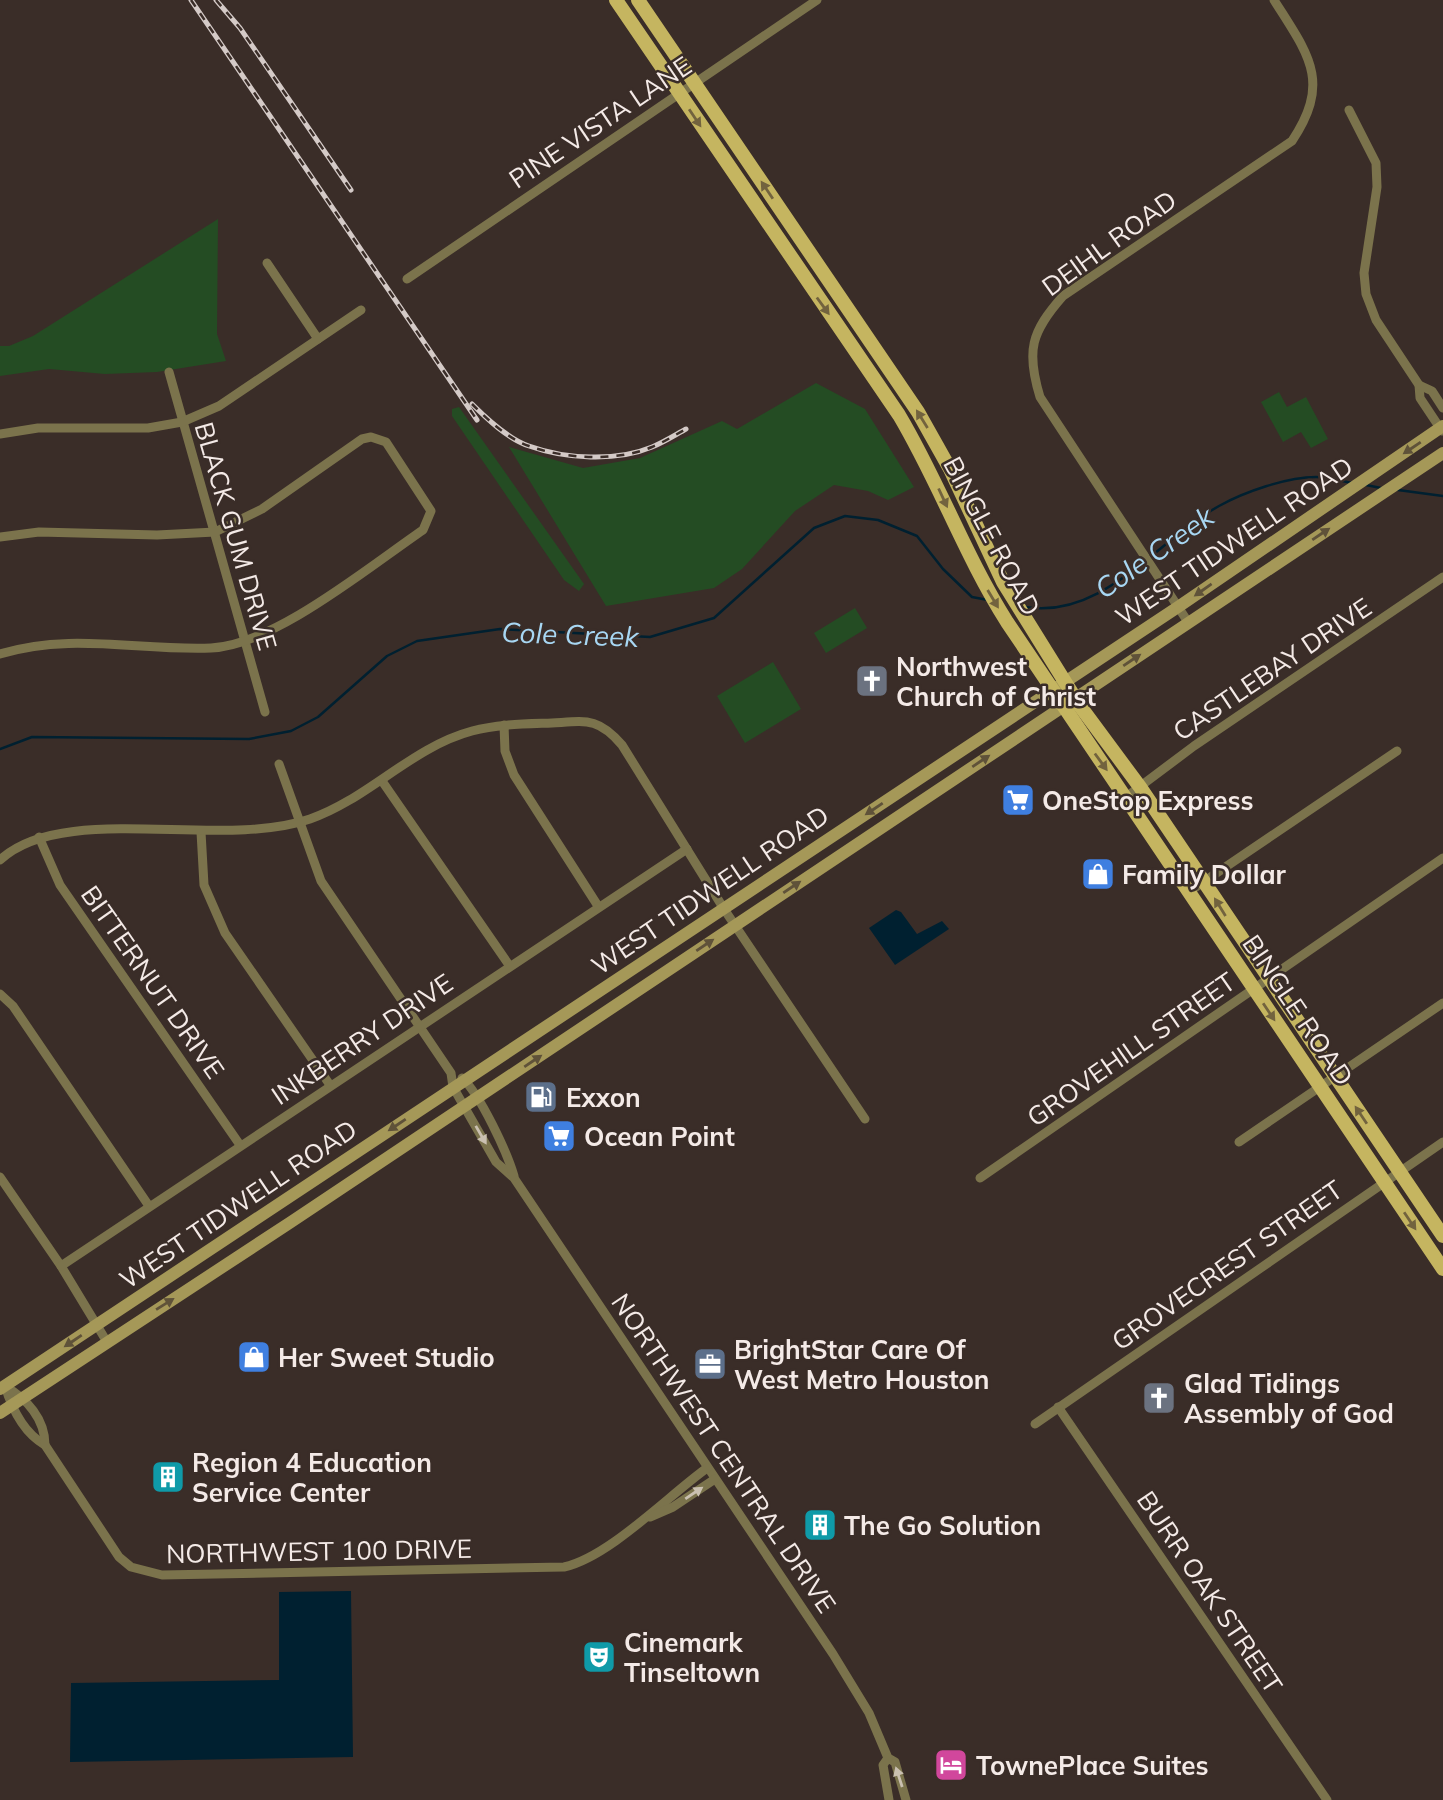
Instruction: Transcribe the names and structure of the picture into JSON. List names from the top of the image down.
{
  "streets": {
    "main road": ["BINGLE ROAD", "WEST TIDWELL ROAD"],
    "street": [
      "PINE VISTA LANE",
      "DEIHL ROAD",
      "BLACK GUM DRIVE",
      "CASTLEBAY DRIVE",
      "BITTERNUT DRIVE",
      "INKBERRY DRIVE",
      "GROVEHILL STREET",
      "GROVECREST STREET",
      "NORTHWEST CENTRAL DRIVE",
      "NORTHWEST 100 DRIVE",
      "BURR OAK STREET"
    ]
  },
  "crossings": [
    ["PINE VISTA LANE", "BINGLE ROAD"],
    ["DEIHL ROAD", "WEST TIDWELL ROAD"],
    ["BINGLE ROAD", "WEST TIDWELL ROAD"],
    ["BINGLE ROAD", "CASTLEBAY DRIVE"],
    ["BINGLE ROAD", "GROVEHILL STREET"],
    ["BINGLE ROAD", "GROVECREST STREET"],
    ["WEST TIDWELL ROAD", "NORTHWEST CENTRAL DRIVE"],
    ["WEST TIDWELL ROAD", "NORTHWEST 100 DRIVE"],
    ["BITTERNUT DRIVE", "INKBERRY DRIVE"],
    ["GROVECREST STREET", "BURR OAK STREET"],
    ["NORTHWEST CENTRAL DRIVE", "NORTHWEST 100 DRIVE"]
  ],
  "water": ["Cole Creek"],
  "places": {
    "church": ["Northwest Church of Christ", "Glad Tidings Assembly of God"],
    "supermarket": ["OneStop Express", "Ocean Point"],
    "shop": ["Family Dollar", "Her Sweet Studio"],
    "fuel station": ["Exxon"],
    "office": ["BrightStar Care Of West Metro Houston"],
    "building": ["Region 4 Education Service Center", "The Go Solution"],
    "theatre": ["Cinemark Tinseltown"],
    "hotel": ["TownePlace Suites"]
  }
}
